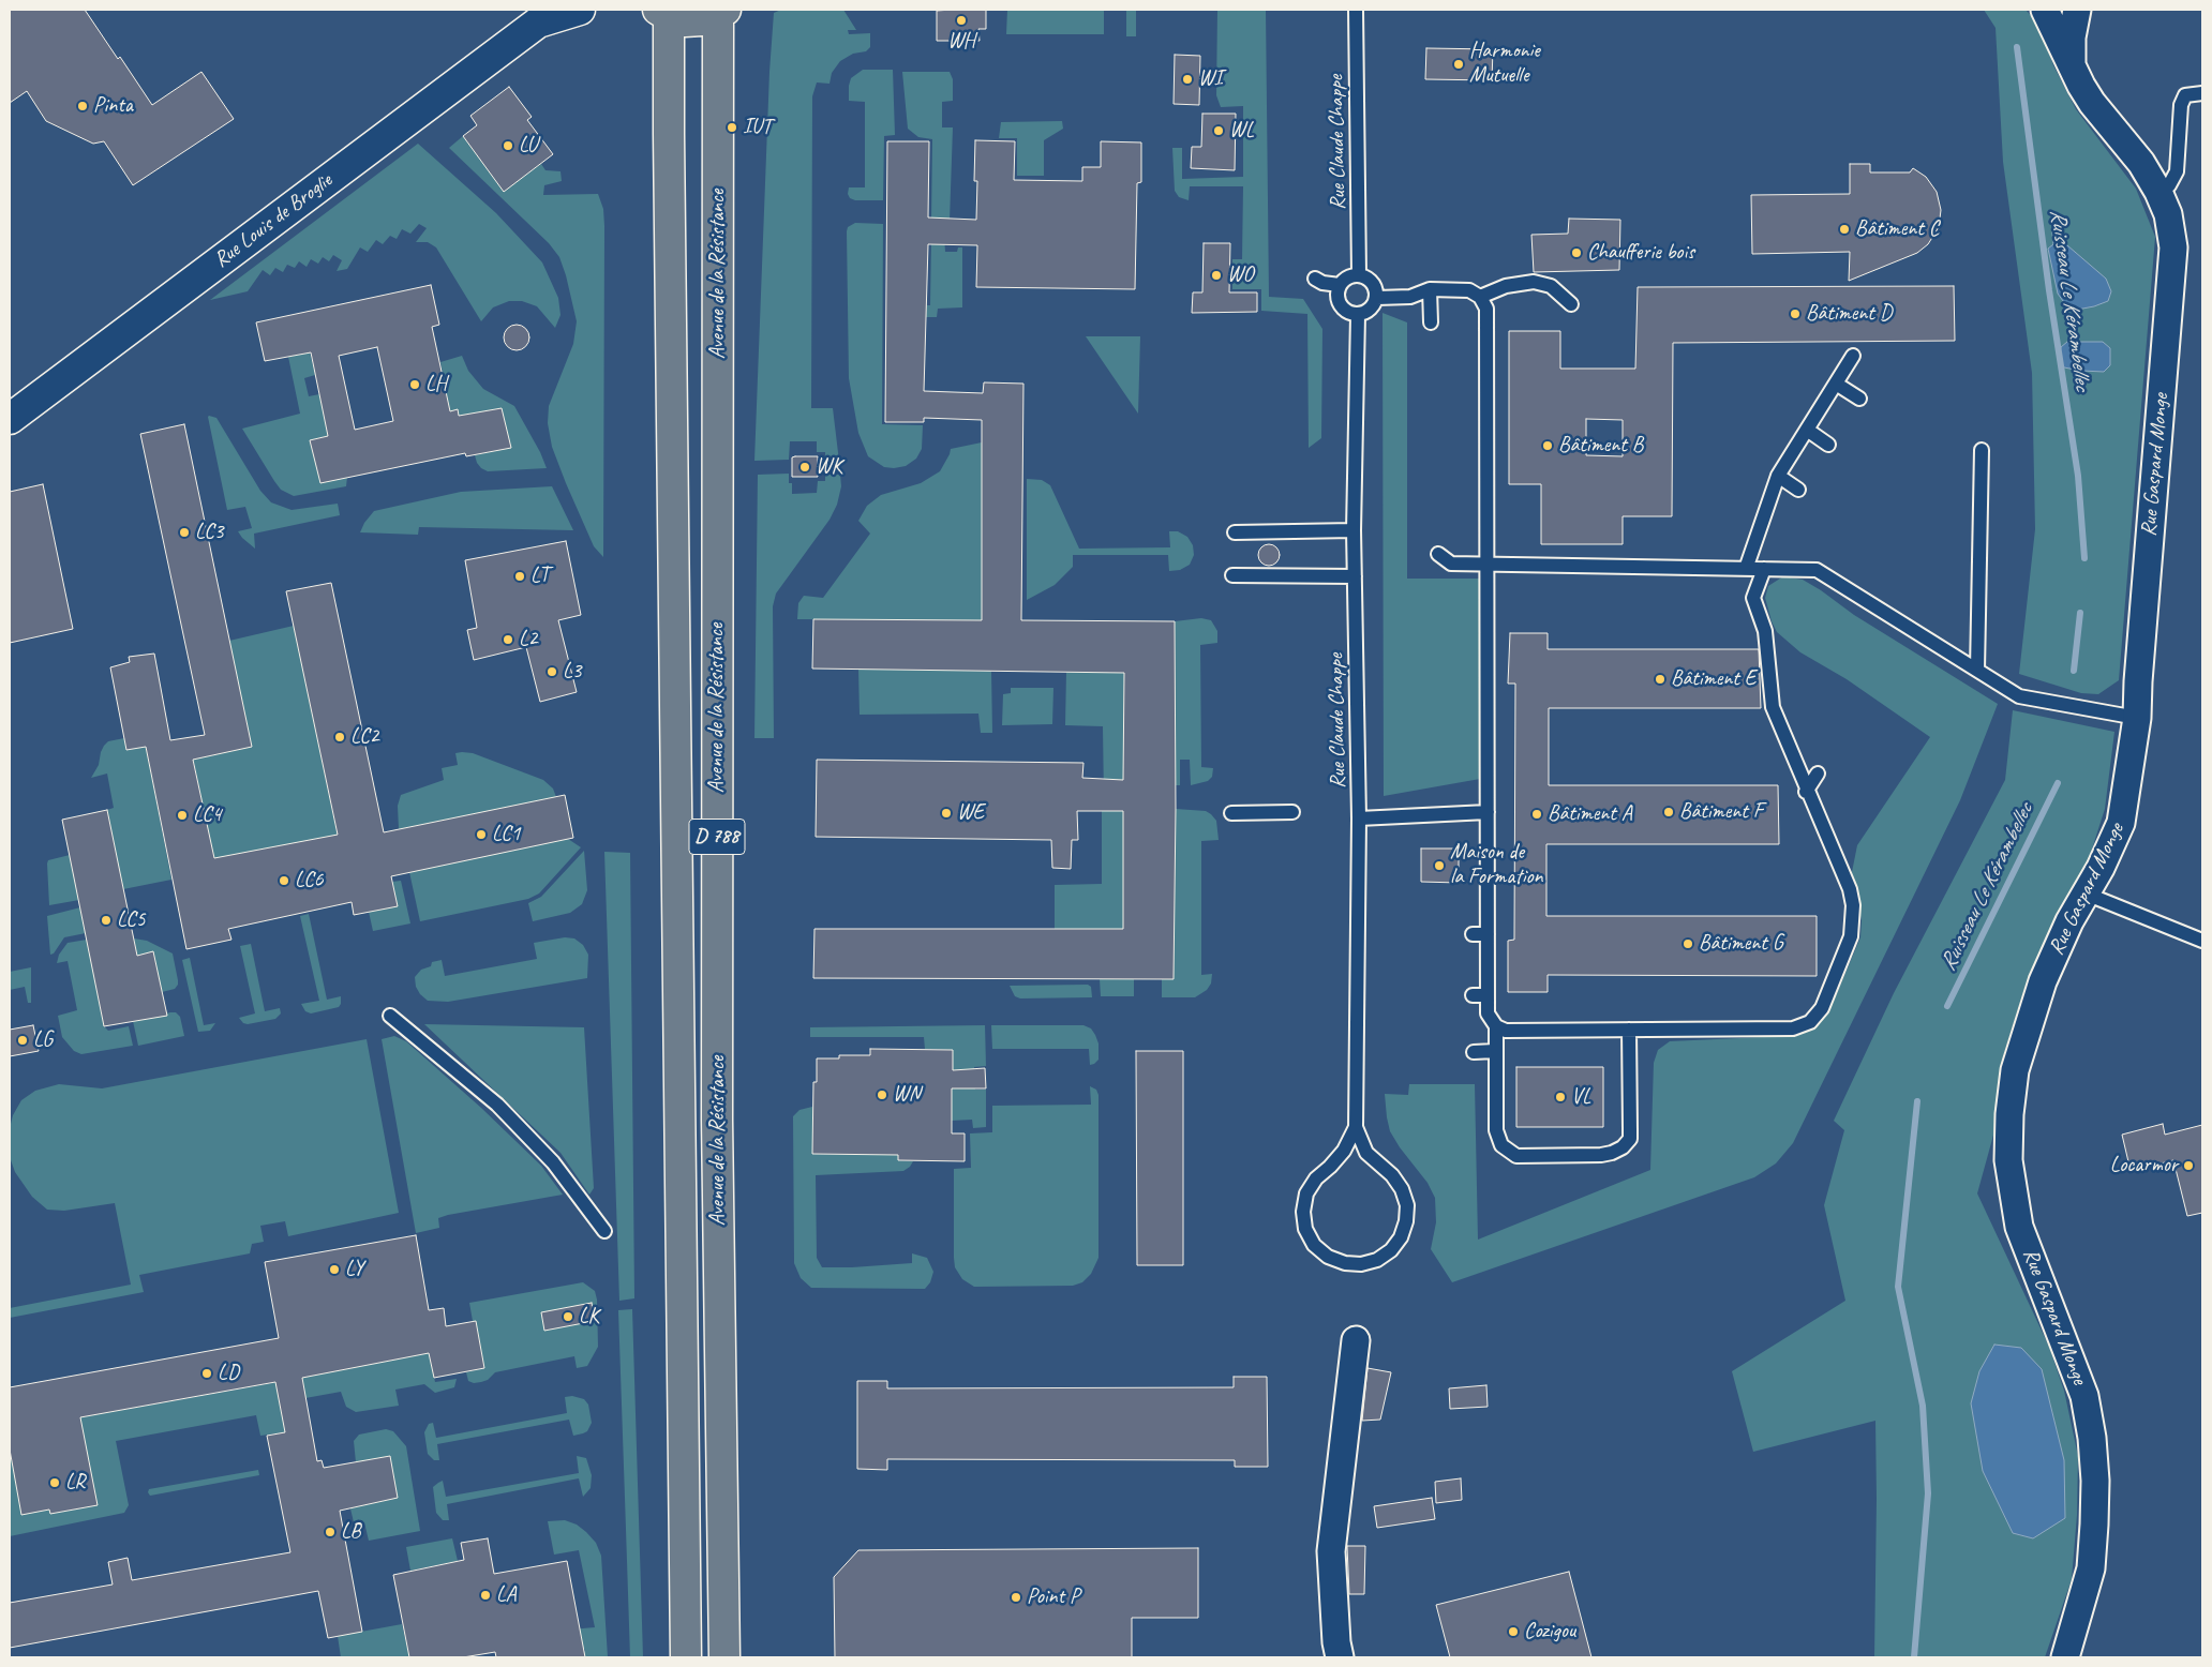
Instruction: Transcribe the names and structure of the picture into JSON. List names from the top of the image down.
{
  "streets": {
    "main road": ["Avenue de la Résistance", "D 788"],
    "street": ["Rue Louis de Broglie", "Rue Gaspard Monge"],
    "lane": ["Rue Claude Chappe"]
  },
  "water": ["Ruisseau Le Kérambellec"],
  "places": [
    "WH",
    "Harmonie Mutuelle",
    "WI",
    "Pinta",
    "IUT",
    "WL",
    "LU",
    "Bâtiment C",
    "Chaufferie bois",
    "WO",
    "Bâtiment D",
    "LH",
    "Bâtiment B",
    "WK",
    "LC3",
    "LT",
    "L2",
    "L3",
    "Bâtiment E",
    "LC2",
    "Bâtiment F",
    "WE",
    "Bâtiment A",
    "LC4",
    "LC1",
    "Maison de la Formation",
    "LC6",
    "LC5",
    "Bâtiment G",
    "LG",
    "WN",
    "VL",
    "Locarmor",
    "LY",
    "LK",
    "LD",
    "LR",
    "LB",
    "LA",
    "Point P",
    "Cozigou"
  ]
}
